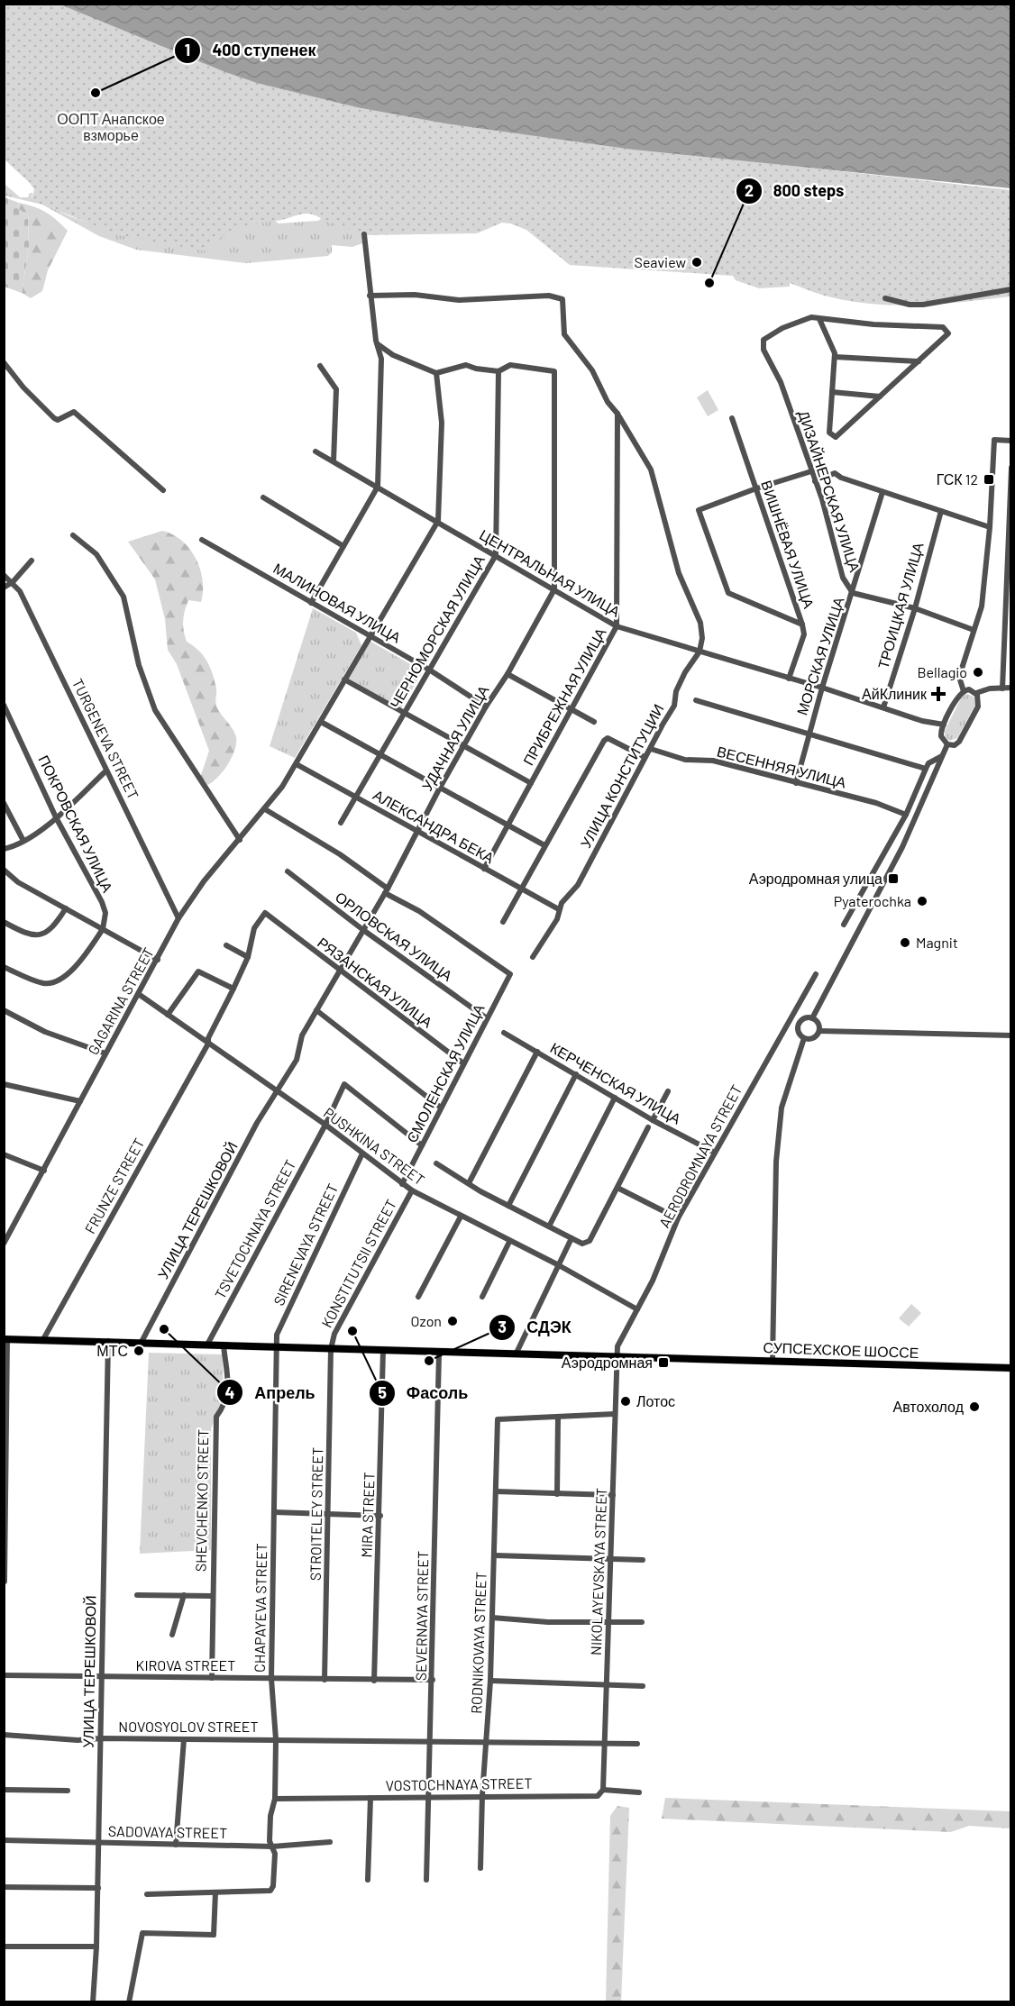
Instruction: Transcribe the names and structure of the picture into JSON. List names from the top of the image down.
{
  "streets": {
    "main road": ["СУПСЕХСКОЕ ШОССЕ"],
    "street": [
      "ДИЗАЙНЕРСКАЯ УЛИЦА",
      "ВИШНЁВАЯ УЛИЦА",
      "ЦЕНТРАЛЬНАЯ УЛИЦА",
      "МАЛИНОВАЯ УЛИЦА",
      "ТРОИЦКАЯ УЛИЦА",
      "ЧЕРНОМОРСКАЯ УЛИЦА",
      "МОРСКАЯ УЛИЦА",
      "ПРИБРЕЖНАЯ УЛИЦА",
      "УДАЧНАЯ УЛИЦА",
      "TURGENEVA STREET",
      "ВЕСЕННЯЯ УЛИЦА",
      "УЛИЦА КОНСТИТУЦИИ",
      "ПОКРОВСКАЯ УЛИЦА",
      "АЛЕКСАНДРА БЕКА",
      "ОРЛОВСКАЯ УЛИЦА",
      "РЯЗАНСКАЯ УЛИЦА",
      "GAGARINA STREET",
      "СМОЛЕНСКАЯ УЛИЦА",
      "КЕРЧЕНСКАЯ УЛИЦА",
      "PUSHKINA STREET",
      "AERODROMNAYA STREET",
      "FRUNZE STREET",
      "УЛИЦА ТЕРЕШКОВОЙ",
      "TSVETOCHNAYA STREET",
      "SIRENEVAYA STREET",
      "KONSTITUTSII STREET",
      "SHEVCHENKO STREET",
      "STROITELEY STREET",
      "MIRA STREET",
      "NIKOLAYEVSKAYA STREET",
      "CHAPAYEVA STREET",
      "SEVERNAYA STREET",
      "RODNIKOVAYA STREET",
      "KIROVA STREET",
      "NOVOSYOLOV STREET",
      "VOSTOCHNAYA STREET",
      "SADOVAYA STREET"
    ]
  },
  "crossings": [
    ["ДИЗАЙНЕРСКАЯ УЛИЦА", "МОРСКАЯ УЛИЦА"],
    ["ВИШНЁВАЯ УЛИЦА", "ЦЕНТРАЛЬНАЯ УЛИЦА"],
    ["ЦЕНТРАЛЬНАЯ УЛИЦА", "ТРОИЦКАЯ УЛИЦА"],
    ["ЦЕНТРАЛЬНАЯ УЛИЦА", "ЧЕРНОМОРСКАЯ УЛИЦА"],
    ["ЦЕНТРАЛЬНАЯ УЛИЦА", "МОРСКАЯ УЛИЦА"],
    ["ЦЕНТРАЛЬНАЯ УЛИЦА", "ПРИБРЕЖНАЯ УЛИЦА"],
    ["ЦЕНТРАЛЬНАЯ УЛИЦА", "УДАЧНАЯ УЛИЦА"],
    ["ЦЕНТРАЛЬНАЯ УЛИЦА", "УЛИЦА КОНСТИТУЦИИ"],
    ["ЦЕНТРАЛЬНАЯ УЛИЦА", "GAGARINA STREET"],
    ["МАЛИНОВАЯ УЛИЦА", "ЧЕРНОМОРСКАЯ УЛИЦА"],
    ["МАЛИНОВАЯ УЛИЦА", "УДАЧНАЯ УЛИЦА"],
    ["МАЛИНОВАЯ УЛИЦА", "GAGARINA STREET"],
    ["ЧЕРНОМОРСКАЯ УЛИЦА", "УДАЧНАЯ УЛИЦА"],
    ["ЧЕРНОМОРСКАЯ УЛИЦА", "АЛЕКСАНДРА БЕКА"],
    ["МОРСКАЯ УЛИЦА", "ВЕСЕННЯЯ УЛИЦА"],
    ["ПРИБРЕЖНАЯ УЛИЦА", "АЛЕКСАНДРА БЕКА"],
    ["УДАЧНАЯ УЛИЦА", "АЛЕКСАНДРА БЕКА"],
    ["УДАЧНАЯ УЛИЦА", "ОРЛОВСКАЯ УЛИЦА"],
    ["УДАЧНАЯ УЛИЦА", "РЯЗАНСКАЯ УЛИЦА"],
    ["УДАЧНАЯ УЛИЦА", "СМОЛЕНСКАЯ УЛИЦА"],
    ["УДАЧНАЯ УЛИЦА", "PUSHKINA STREET"],
    ["УДАЧНАЯ УЛИЦА", "УЛИЦА ТЕРЕШКОВОЙ"],
    ["TURGENEVA STREET", "GAGARINA STREET"],
    ["ВЕСЕННЯЯ УЛИЦА", "УЛИЦА КОНСТИТУЦИИ"],
    ["УЛИЦА КОНСТИТУЦИИ", "АЛЕКСАНДРА БЕКА"],
    ["АЛЕКСАНДРА БЕКА", "GAGARINA STREET"],
    ["ОРЛОВСКАЯ УЛИЦА", "СМОЛЕНСКАЯ УЛИЦА"],
    ["РЯЗАНСКАЯ УЛИЦА", "СМОЛЕНСКАЯ УЛИЦА"],
    ["РЯЗАНСКАЯ УЛИЦА", "FRUNZE STREET"],
    ["GAGARINA STREET", "PUSHKINA STREET"],
    ["СМОЛЕНСКАЯ УЛИЦА", "PUSHKINA STREET"],
    ["СМОЛЕНСКАЯ УЛИЦА", "TSVETOCHNAYA STREET"],
    ["КЕРЧЕНСКАЯ УЛИЦА", "AERODROMNAYA STREET"],
    ["PUSHKINA STREET", "AERODROMNAYA STREET"],
    ["PUSHKINA STREET", "FRUNZE STREET"],
    ["PUSHKINA STREET", "УЛИЦА ТЕРЕШКОВОЙ"],
    ["PUSHKINA STREET", "TSVETOCHNAYA STREET"],
    ["PUSHKINA STREET", "SIRENEVAYA STREET"],
    ["PUSHKINA STREET", "KONSTITUTSII STREET"],
    ["AERODROMNAYA STREET", "СУПСЕХСКОЕ ШОССЕ"],
    ["AERODROMNAYA STREET", "NIKOLAYEVSKAYA STREET"],
    ["FRUNZE STREET", "СУПСЕХСКОЕ ШОССЕ"],
    ["УЛИЦА ТЕРЕШКОВОЙ", "СУПСЕХСКОЕ ШОССЕ"],
    ["УЛИЦА ТЕРЕШКОВОЙ", "KIROVA STREET"],
    ["УЛИЦА ТЕРЕШКОВОЙ", "NOVOSYOLOV STREET"],
    ["УЛИЦА ТЕРЕШКОВОЙ", "SADOVAYA STREET"],
    ["TSVETOCHNAYA STREET", "СУПСЕХСКОЕ ШОССЕ"],
    ["SIRENEVAYA STREET", "СУПСЕХСКОЕ ШОССЕ"],
    ["SIRENEVAYA STREET", "CHAPAYEVA STREET"],
    ["KONSTITUTSII STREET", "СУПСЕХСКОЕ ШОССЕ"],
    ["KONSTITUTSII STREET", "STROITELEY STREET"],
    ["СУПСЕХСКОЕ ШОССЕ", "SHEVCHENKO STREET"],
    ["СУПСЕХСКОЕ ШОССЕ", "STROITELEY STREET"],
    ["СУПСЕХСКОЕ ШОССЕ", "MIRA STREET"],
    ["СУПСЕХСКОЕ ШОССЕ", "NIKOLAYEVSKAYA STREET"],
    ["СУПСЕХСКОЕ ШОССЕ", "CHAPAYEVA STREET"],
    ["СУПСЕХСКОЕ ШОССЕ", "SEVERNAYA STREET"],
    ["SHEVCHENKO STREET", "KIROVA STREET"],
    ["STROITELEY STREET", "KIROVA STREET"],
    ["MIRA STREET", "KIROVA STREET"],
    ["NIKOLAYEVSKAYA STREET", "NOVOSYOLOV STREET"],
    ["NIKOLAYEVSKAYA STREET", "VOSTOCHNAYA STREET"],
    ["CHAPAYEVA STREET", "KIROVA STREET"],
    ["CHAPAYEVA STREET", "NOVOSYOLOV STREET"],
    ["CHAPAYEVA STREET", "VOSTOCHNAYA STREET"],
    ["CHAPAYEVA STREET", "SADOVAYA STREET"],
    ["SEVERNAYA STREET", "KIROVA STREET"],
    ["SEVERNAYA STREET", "NOVOSYOLOV STREET"],
    ["SEVERNAYA STREET", "VOSTOCHNAYA STREET"],
    ["RODNIKOVAYA STREET", "NOVOSYOLOV STREET"],
    ["RODNIKOVAYA STREET", "VOSTOCHNAYA STREET"]
  ],
  "parks": ["ООПТ Анапское взморье"],
  "places": {
    "other": [
      "400 ступенек",
      "Seaview",
      "800 steps",
      "Bellagio",
      "Pyaterochka",
      "Magnit",
      "Ozon",
      "Апрель",
      "Фасоль",
      "МТС",
      "СДЭК",
      "Лотос",
      "Автохолод"
    ],
    "transit": ["ГСК 12", "Аэродромная улица", "Аэродромная"],
    "health": ["АйКлиник"]
  }
}
